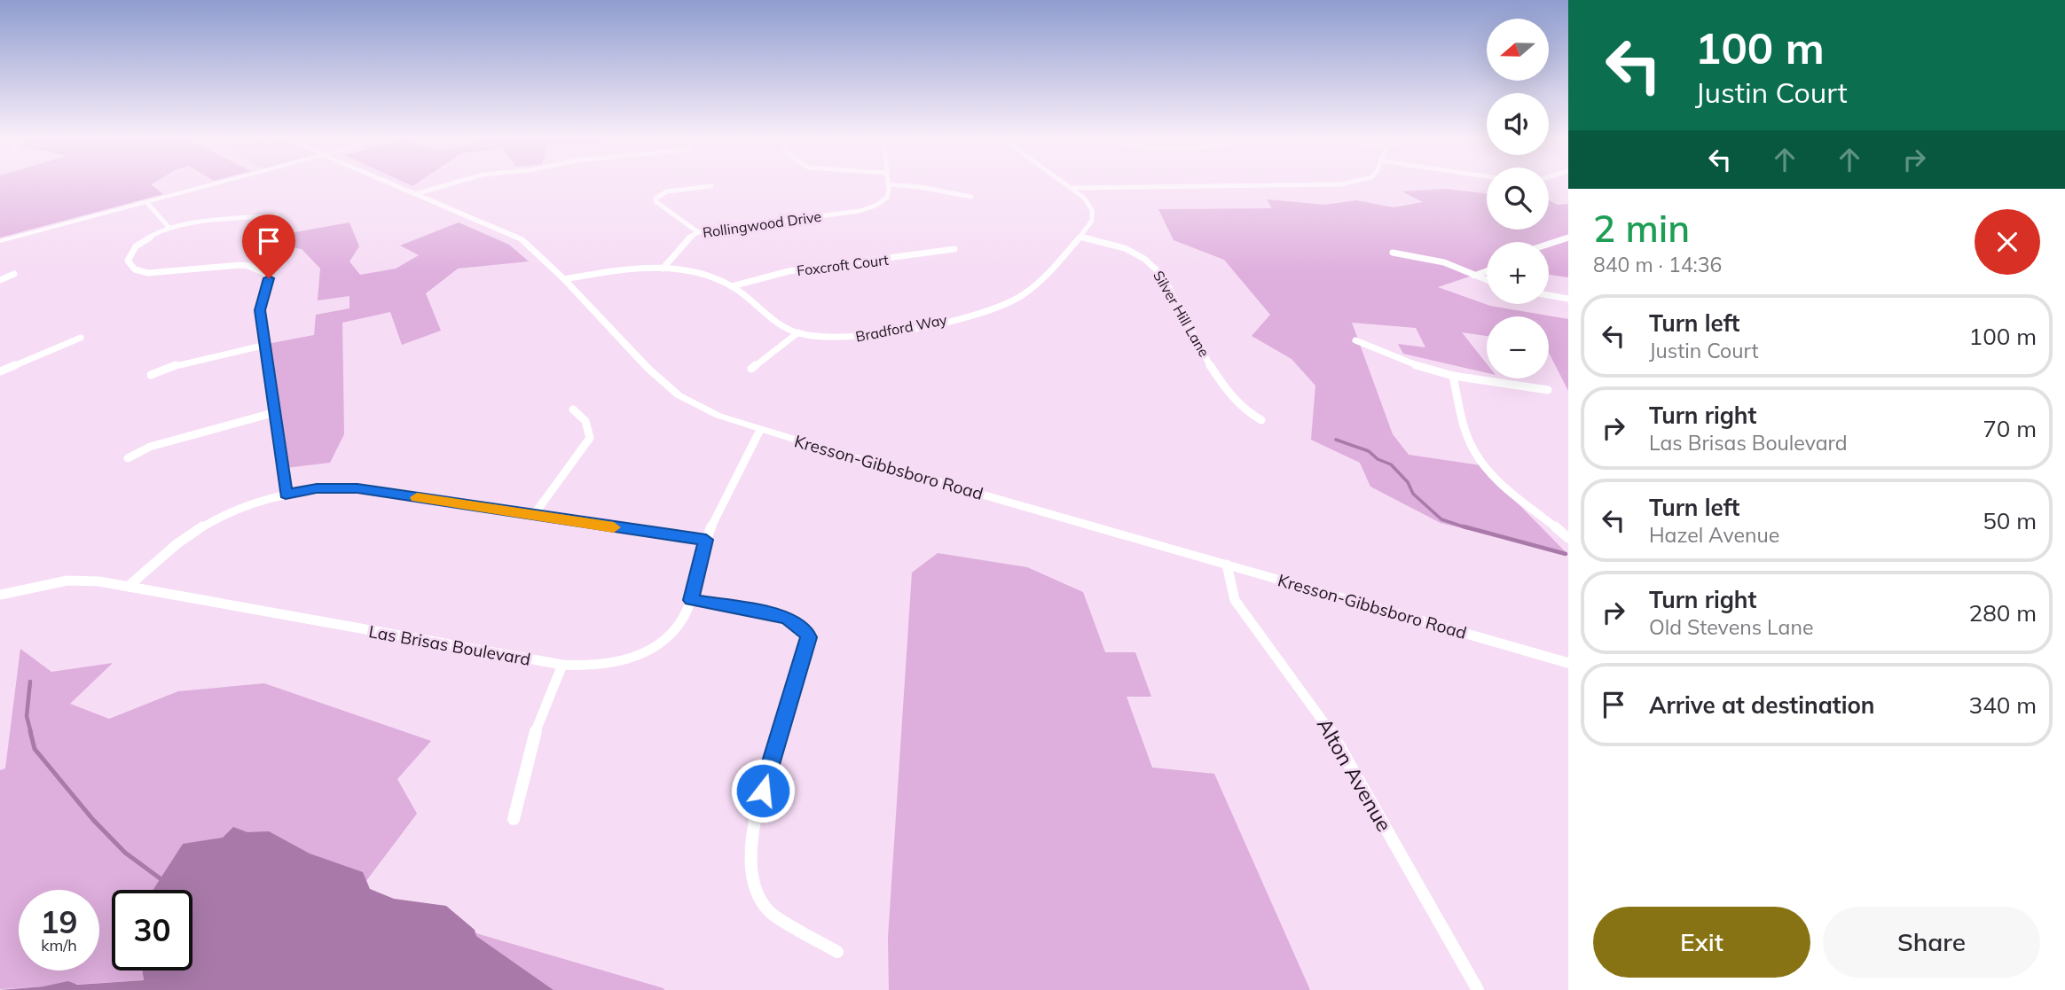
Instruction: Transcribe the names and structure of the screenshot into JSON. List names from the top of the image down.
{
  "streets": {
    "street": [
      "Rollingwood Drive",
      "Foxcroft Court",
      "Silver Hill Lane",
      "Bradford Way",
      "Kresson-Gibbsboro Road",
      "Las Brisas Boulevard",
      "Alton Avenue"
    ]
  },
  "crossings": [
    ["Rollingwood Drive", "Bradford Way"],
    ["Foxcroft Court", "Bradford Way"],
    ["Silver Hill Lane", "Bradford Way"],
    ["Bradford Way", "Kresson-Gibbsboro Road"],
    ["Kresson-Gibbsboro Road", "Las Brisas Boulevard"],
    ["Kresson-Gibbsboro Road", "Alton Avenue"]
  ],
  "north": "left",
  "page": {
    "turn": ["100 m", "Justin Court"],
    "map_buttons": ["+", "−"],
    "heading": ["2 min", "840 m · 14:36"],
    "list": [
      {
        "name": "Turn left",
        "note": "Justin Court",
        "value": "100 m"
      },
      {
        "name": "Turn right",
        "note": "Las Brisas Boulevard",
        "value": "70 m"
      },
      {
        "name": "Turn left",
        "note": "Hazel Avenue",
        "value": "50 m"
      },
      {
        "name": "Turn right",
        "note": "Old Stevens Lane",
        "value": "280 m"
      },
      {
        "name": "Arrive at destination",
        "value": "340 m"
      }
    ],
    "speed": "19 km/h",
    "limit": "30",
    "buttons": ["Exit", "Share"]
  }
}
